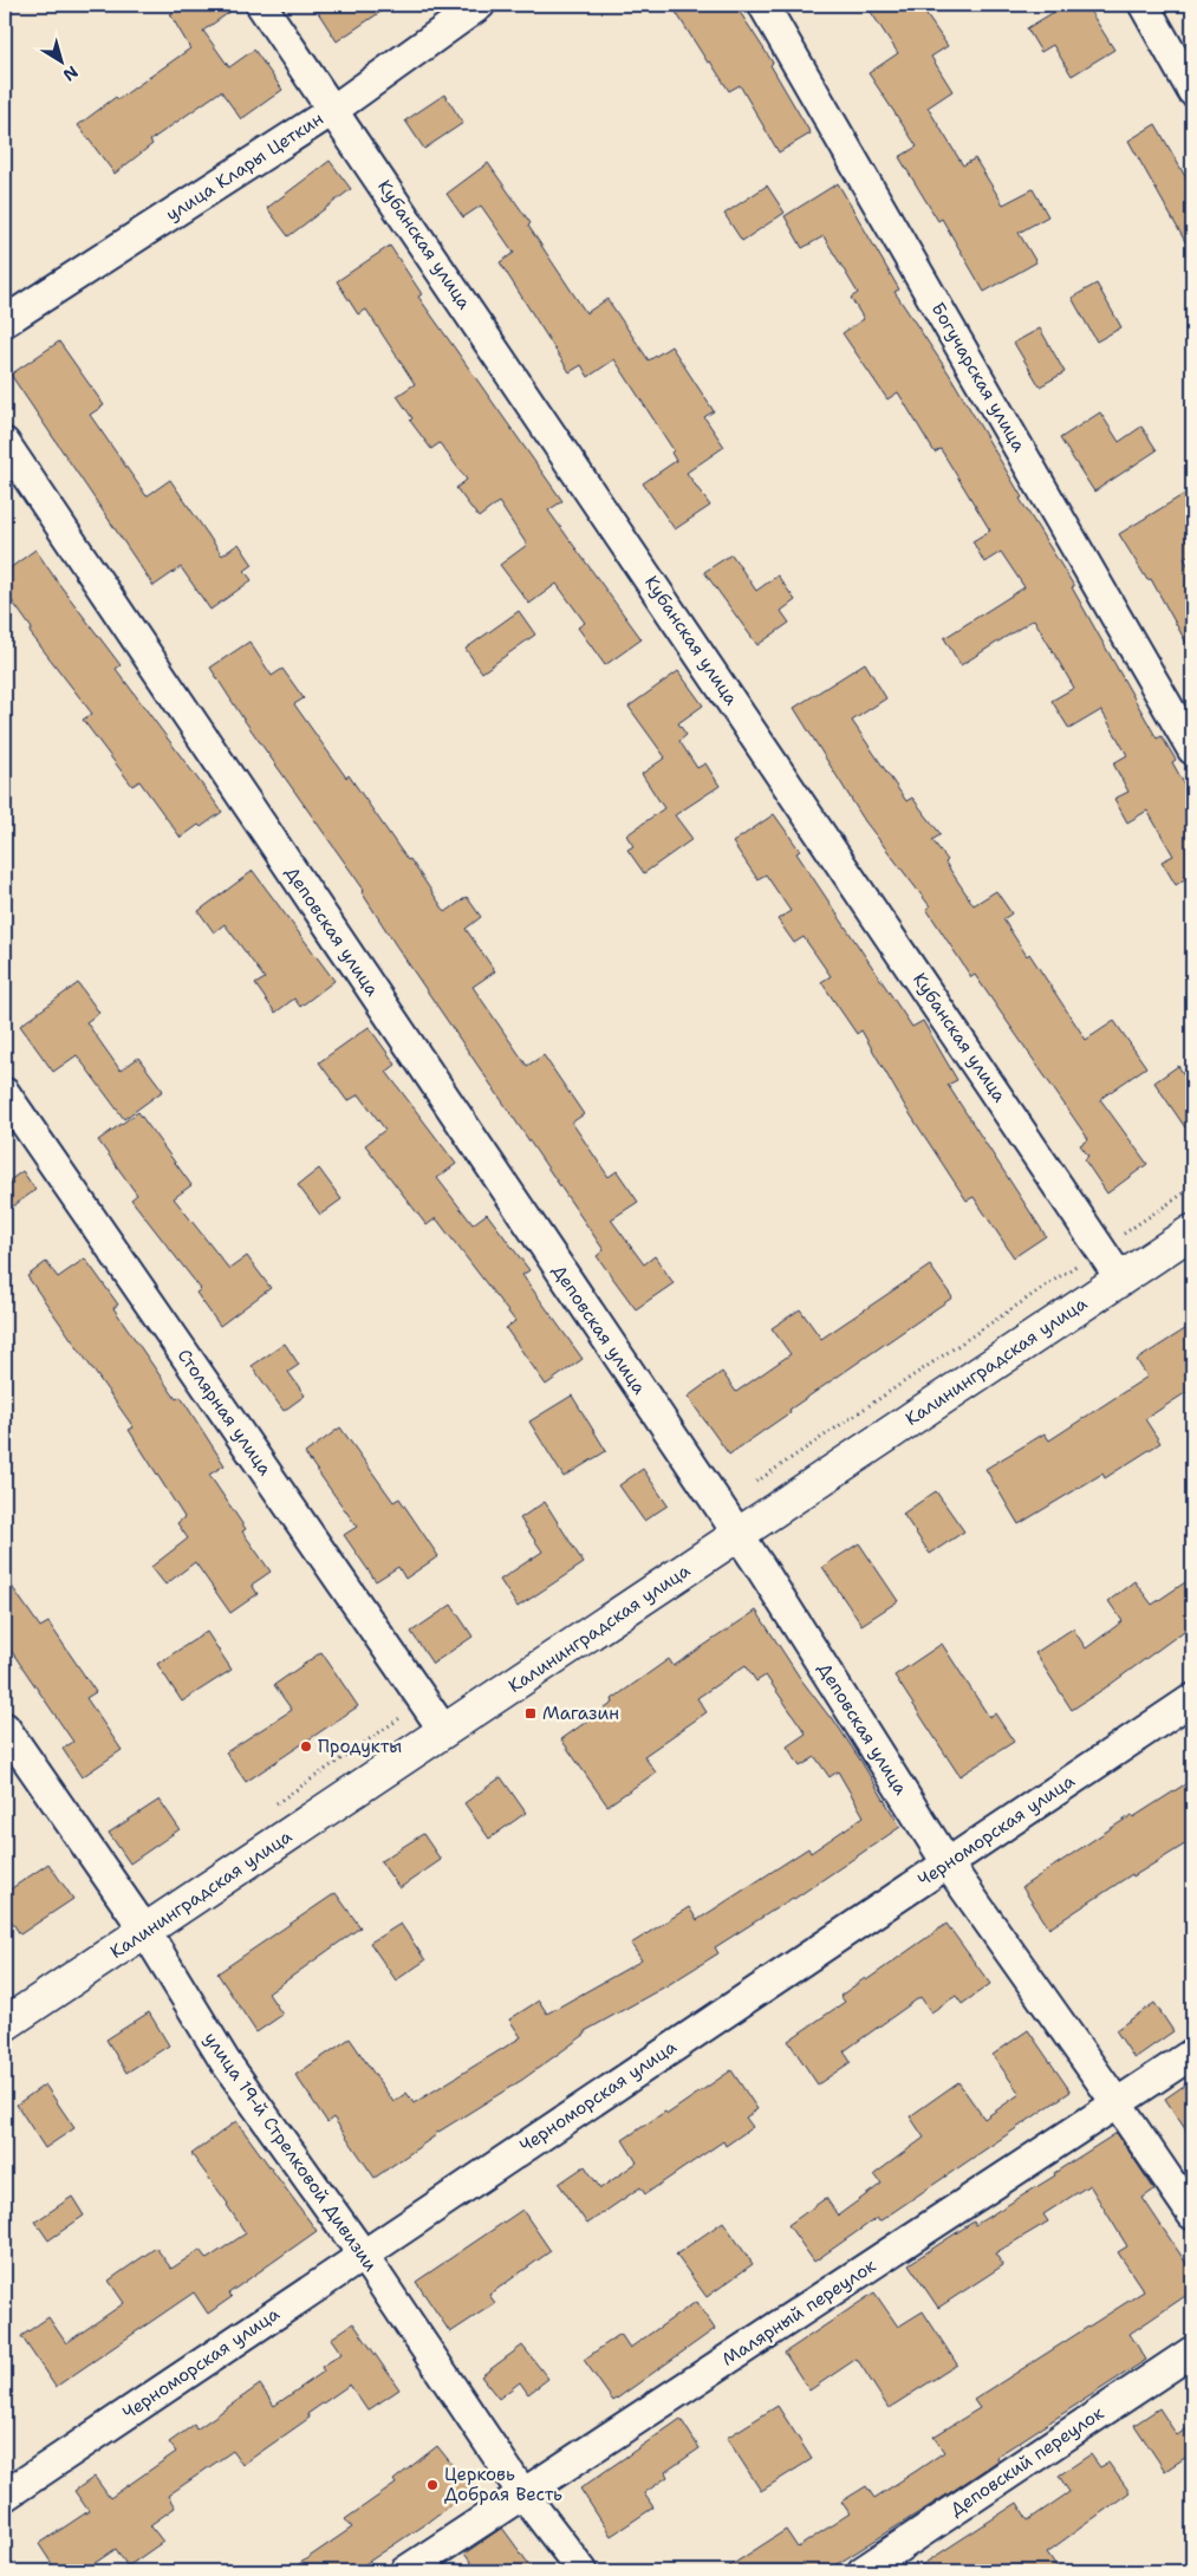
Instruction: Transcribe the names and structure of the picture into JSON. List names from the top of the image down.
{
  "streets": {
    "main road": ["Калининградская улица"],
    "street": [
      "улица Клары Цеткин",
      "Кубанская улица",
      "Богучарская улица",
      "Деповская улица",
      "Столярная улица",
      "Черноморская улица",
      "улица 19-й Стрелковой Дивизии",
      "Малярный переулок",
      "Деповский переулок"
    ]
  },
  "crossings": [
    ["улица Клары Цеткин", "Кубанская улица"],
    ["Кубанская улица", "Калининградская улица"],
    ["Деповская улица", "Калининградская улица"],
    ["Деповская улица", "Черноморская улица"],
    ["Деповская улица", "Малярный переулок"],
    ["Калининградская улица", "Столярная улица"],
    ["Калининградская улица", "улица 19-й Стрелковой Дивизии"],
    ["Черноморская улица", "улица 19-й Стрелковой Дивизии"],
    ["улица 19-й Стрелковой Дивизии", "Малярный переулок"]
  ],
  "places": {
    "transit": ["Магазин"],
    "other": ["Продукты", "Церковь Добрая Весть"]
  },
  "north": "bottom right"
}
